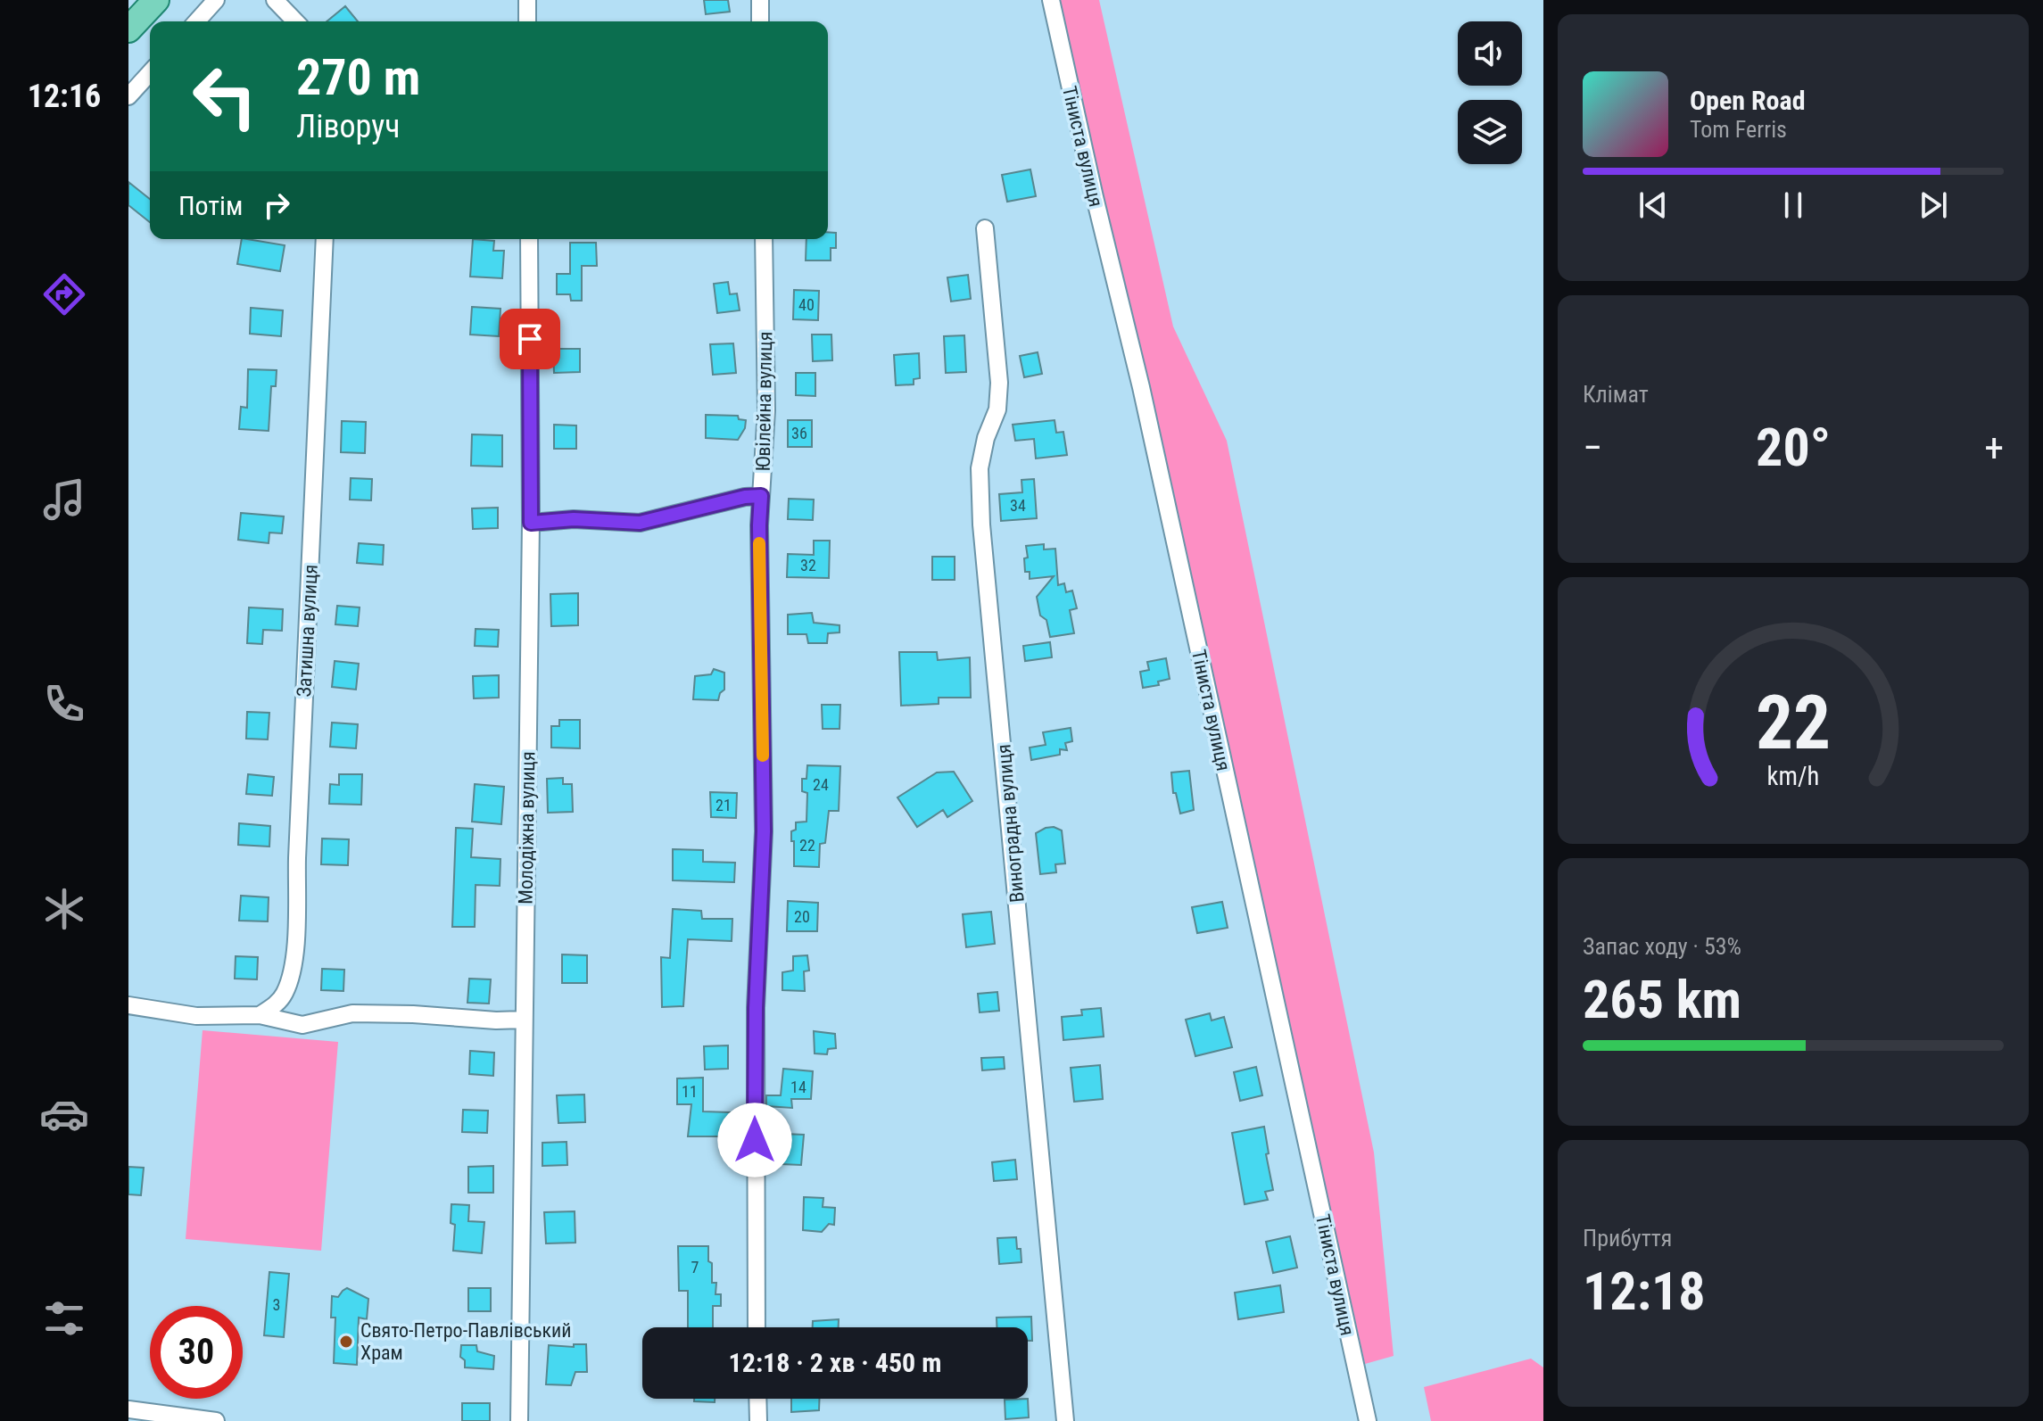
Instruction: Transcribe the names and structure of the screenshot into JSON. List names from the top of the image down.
{
  "streets": {
    "street": [
      "Тіниста вулиця",
      "Ювілейна вулиця",
      "Затишна вулиця",
      "Виноградна вулиця",
      "Молодіжна вулиця"
    ]
  },
  "places": ["Свято-Петро-Павлівський Храм"],
  "house_numbers": [
    "40",
    "36",
    "34",
    "32",
    "24",
    "21",
    "22",
    "20",
    "14",
    "11",
    "7",
    "3"
  ],
  "page": {
    "tabs": "12:16",
    "turn": ["270 m", "Ліворуч"],
    "song": ["Open Road", "Tom Ferris"],
    "then": "Потім",
    "tile": [
      "Клімат",
      ["Запас ходу · 53%", "265 km"],
      ["Прибуття", "12:18"]
    ],
    "heat": ["−", "20°", "+"],
    "limit": "30",
    "trip": "12:18 · 2 хв · 450 m",
    "gauge": ["22", "km/h"]
  }
}
